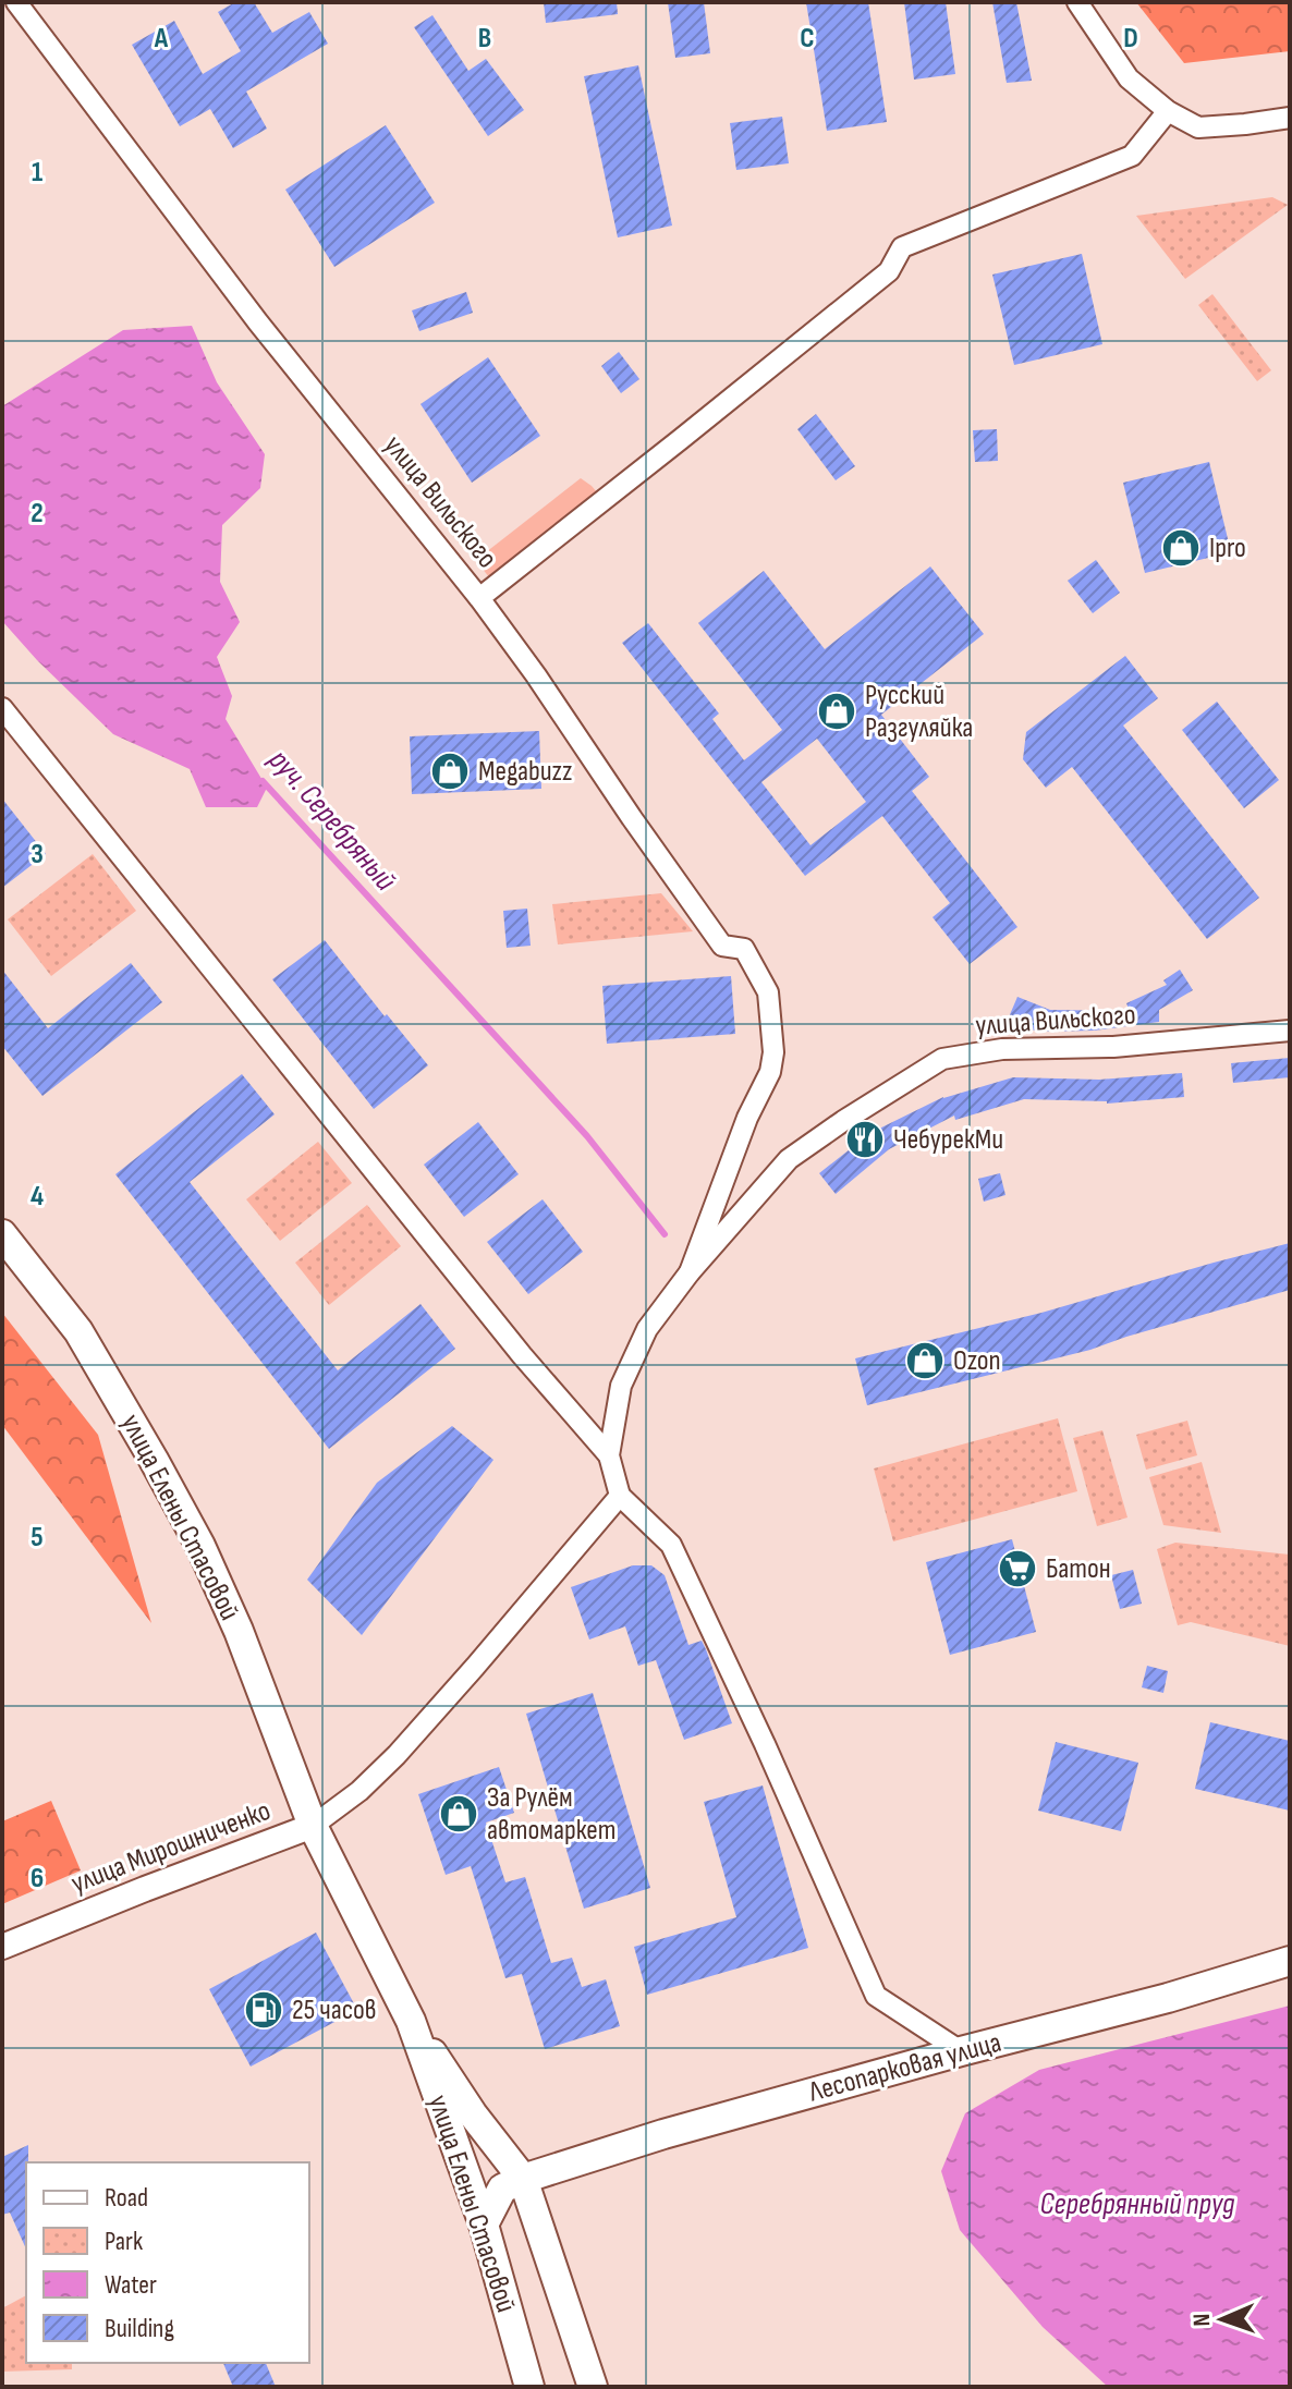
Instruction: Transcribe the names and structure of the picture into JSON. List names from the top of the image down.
{
  "streets": {
    "main road": ["улица Елены Стасовой", "Лесопарковая улица"],
    "street": ["улица Вильского", "улица Мирошниченко"]
  },
  "crossings": [
    ["улица Елены Стасовой", "улица Мирошниченко"],
    ["улица Елены Стасовой", "Лесопарковая улица"]
  ],
  "water": ["руч. Серебряный", "Серебрянный пруд"],
  "places": {
    "shop": [
      "Ipro",
      "Русский Разгуляйка",
      "Megabuzz",
      "Ozon",
      "За Рулём автомаркет"
    ],
    "restaurant": ["ЧебурекМи"],
    "supermarket": ["Батон"],
    "fuel station": ["25 часов"]
  },
  "legend": [
    "Road",
    "Park",
    "Water",
    "Building"
  ],
  "north": "left",
  "grid": {
    "columns": [
      "A",
      "B",
      "C",
      "D"
    ],
    "rows": [
      "1",
      "2",
      "3",
      "4",
      "5",
      "6"
    ]
  }
}
